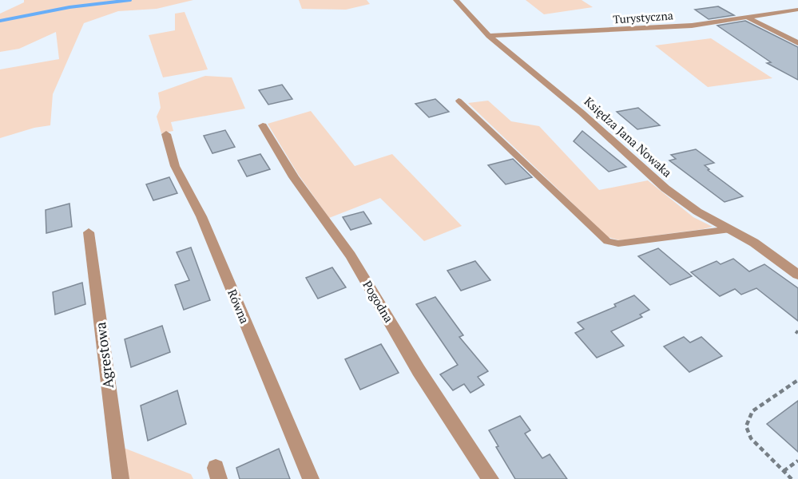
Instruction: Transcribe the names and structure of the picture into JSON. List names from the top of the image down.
{
  "streets": {
    "street": [
      "Turystyczna",
      "Księdza Jana Nowaka",
      "Pogodna",
      "Równa",
      "Agrestowa"
    ]
  },
  "crossings": [
    ["Turystyczna", "Księdza Jana Nowaka"]
  ]
}
